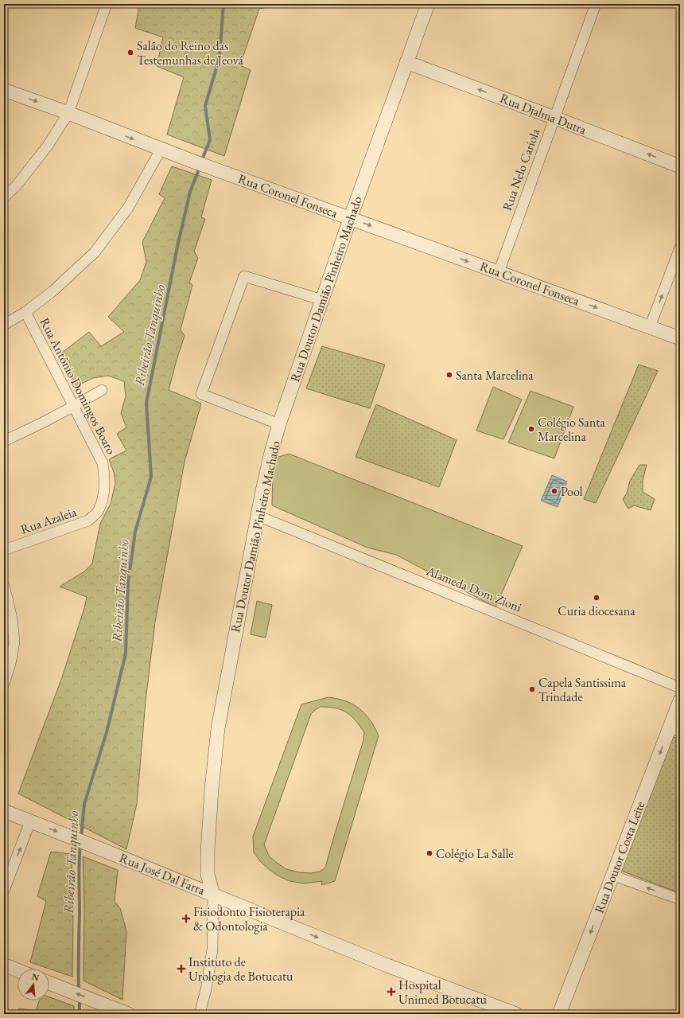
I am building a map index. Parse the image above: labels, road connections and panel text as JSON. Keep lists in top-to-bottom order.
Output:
{
  "streets": {
    "street": [
      "Rua Djalma Dutra",
      "Rua Nelo Cariola",
      "Rua Coronel Fonseca",
      "Rua Doutor Damião Pinheiro Machado",
      "Rua Antônio Domingos Boaro",
      "Rua Azaleia",
      "Alameda Dom Zioni",
      "Rua Doutor Costa Leite",
      "Rua José Dal Farra"
    ]
  },
  "crossings": [
    ["Rua Djalma Dutra", "Rua Nelo Cariola"],
    ["Rua Djalma Dutra", "Rua Doutor Damião Pinheiro Machado"],
    ["Rua Nelo Cariola", "Rua Coronel Fonseca"],
    ["Rua Coronel Fonseca", "Rua Doutor Damião Pinheiro Machado"],
    ["Rua Doutor Damião Pinheiro Machado", "Alameda Dom Zioni"],
    ["Rua Doutor Damião Pinheiro Machado", "Rua José Dal Farra"],
    ["Rua Antônio Domingos Boaro", "Rua Azaleia"]
  ],
  "one_way": [
    "Rua Djalma Dutra",
    "Rua Coronel Fonseca",
    "Rua Doutor Costa Leite",
    "Rua José Dal Farra"
  ],
  "water": ["Ribeirão Tanquinho"],
  "places": {
    "other": [
      "Salão do Reino das Testemunhas de Jeová",
      "Santa Marcelina",
      "Colégio Santa Marcelina",
      "Pool",
      "Curia diocesana",
      "Capela Santissima Trindade",
      "Colégio La Salle"
    ],
    "health": ["Fisiodonto Fisioterapia & Odontologia", "Instituto de Urologia de Botucatu", "Hospital Unimed Botucatu"]
  },
  "north": "top"
}
